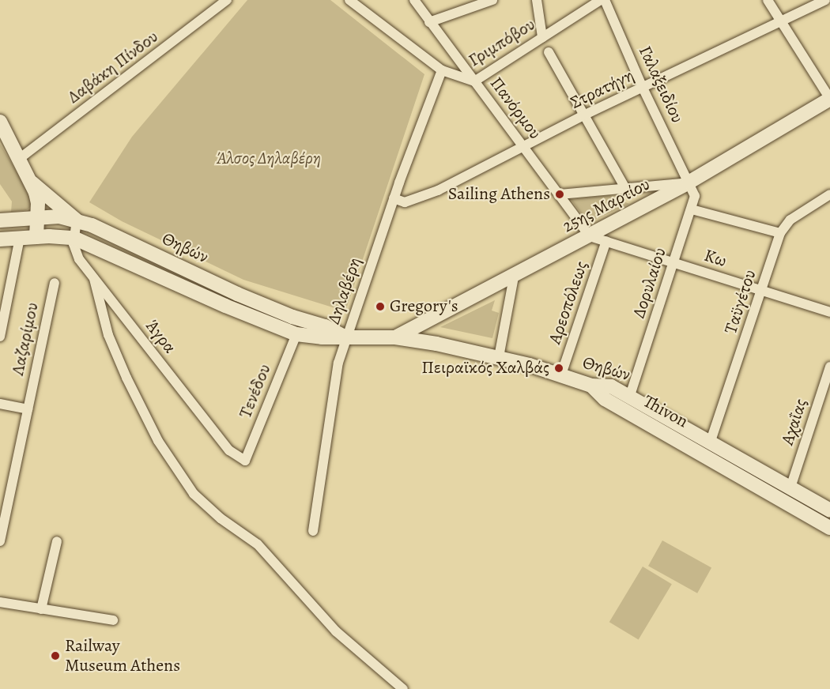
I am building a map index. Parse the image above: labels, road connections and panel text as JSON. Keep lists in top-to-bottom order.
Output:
{
  "streets": {
    "main road": ["25ης Μαρτίου", "Θηβών", "Thivon"],
    "street": [
      "Γριμπόβου",
      "Δαβάκη Πίνδου",
      "Γαλαξειδίου",
      "Στρατήγη",
      "Πανόρμου",
      "Κω",
      "Δορυλαίου",
      "Δηλαβέρη",
      "Ταϋγέτου",
      "Αρεοπόλεως",
      "Άγρα",
      "Λαζαρίμου",
      "Τενέδου",
      "Αχαΐας"
    ]
  },
  "crossings": [
    ["Γριμπόβου", "Πανόρμου"],
    ["Γριμπόβου", "Δηλαβέρη"],
    ["Γαλαξειδίου", "Στρατήγη"],
    ["Γαλαξειδίου", "25ης Μαρτίου"],
    ["Γαλαξειδίου", "Δορυλαίου"],
    ["Στρατήγη", "Πανόρμου"],
    ["Στρατήγη", "Δηλαβέρη"],
    ["Πανόρμου", "25ης Μαρτίου"],
    ["Πανόρμου", "Κω"],
    ["25ης Μαρτίου", "Θηβών"],
    ["25ης Μαρτίου", "Κω"],
    ["25ης Μαρτίου", "Δορυλαίου"],
    ["Θηβών", "Δορυλαίου"],
    ["Θηβών", "Δηλαβέρη"],
    ["Θηβών", "Ταϋγέτου"],
    ["Θηβών", "Αρεοπόλεως"],
    ["Θηβών", "Άγρα"],
    ["Θηβών", "Τενέδου"],
    ["Θηβών", "Thivon"],
    ["Θηβών", "Αχαΐας"],
    ["Κω", "Δορυλαίου"],
    ["Κω", "Ταϋγέτου"],
    ["Κω", "Αρεοπόλεως"],
    ["Άγρα", "Τενέδου"]
  ],
  "parks": ["Άλσος Δηλαβέρη"],
  "places": [
    "Sailing Athens",
    "Gregory's",
    "Πειραϊκός Χαλβάς",
    "Railway Museum Athens"
  ]
}
